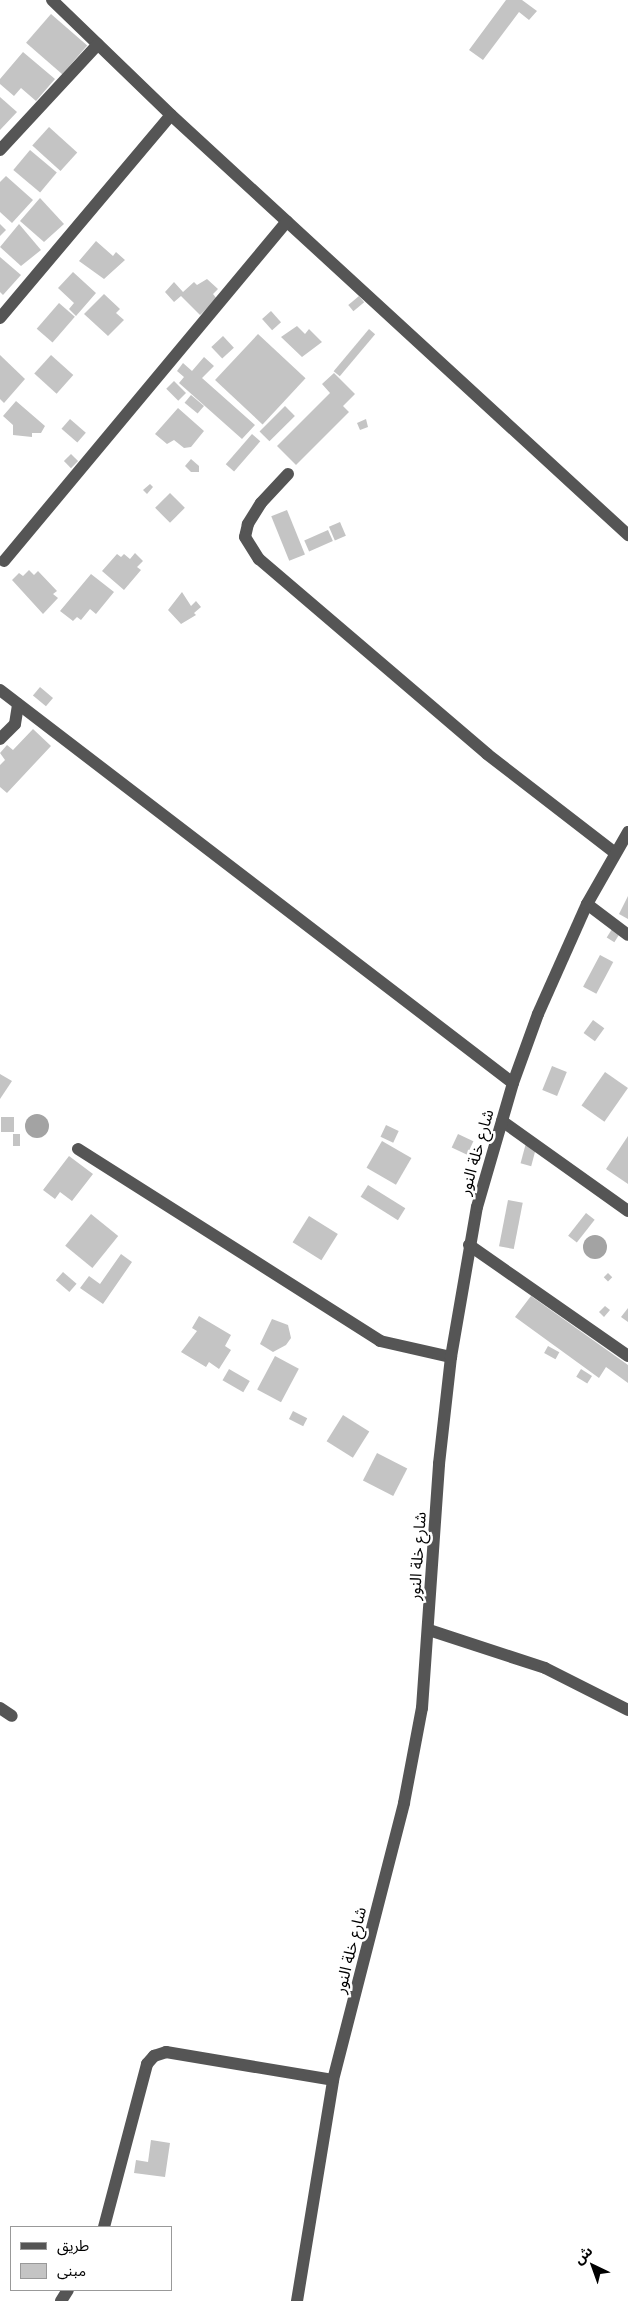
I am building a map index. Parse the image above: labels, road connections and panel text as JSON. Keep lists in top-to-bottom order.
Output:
{
  "streets": {
    "street": ["شارع خلة النور"]
  },
  "legend": ["طريق", "مبنى"],
  "north": "top left"
}
